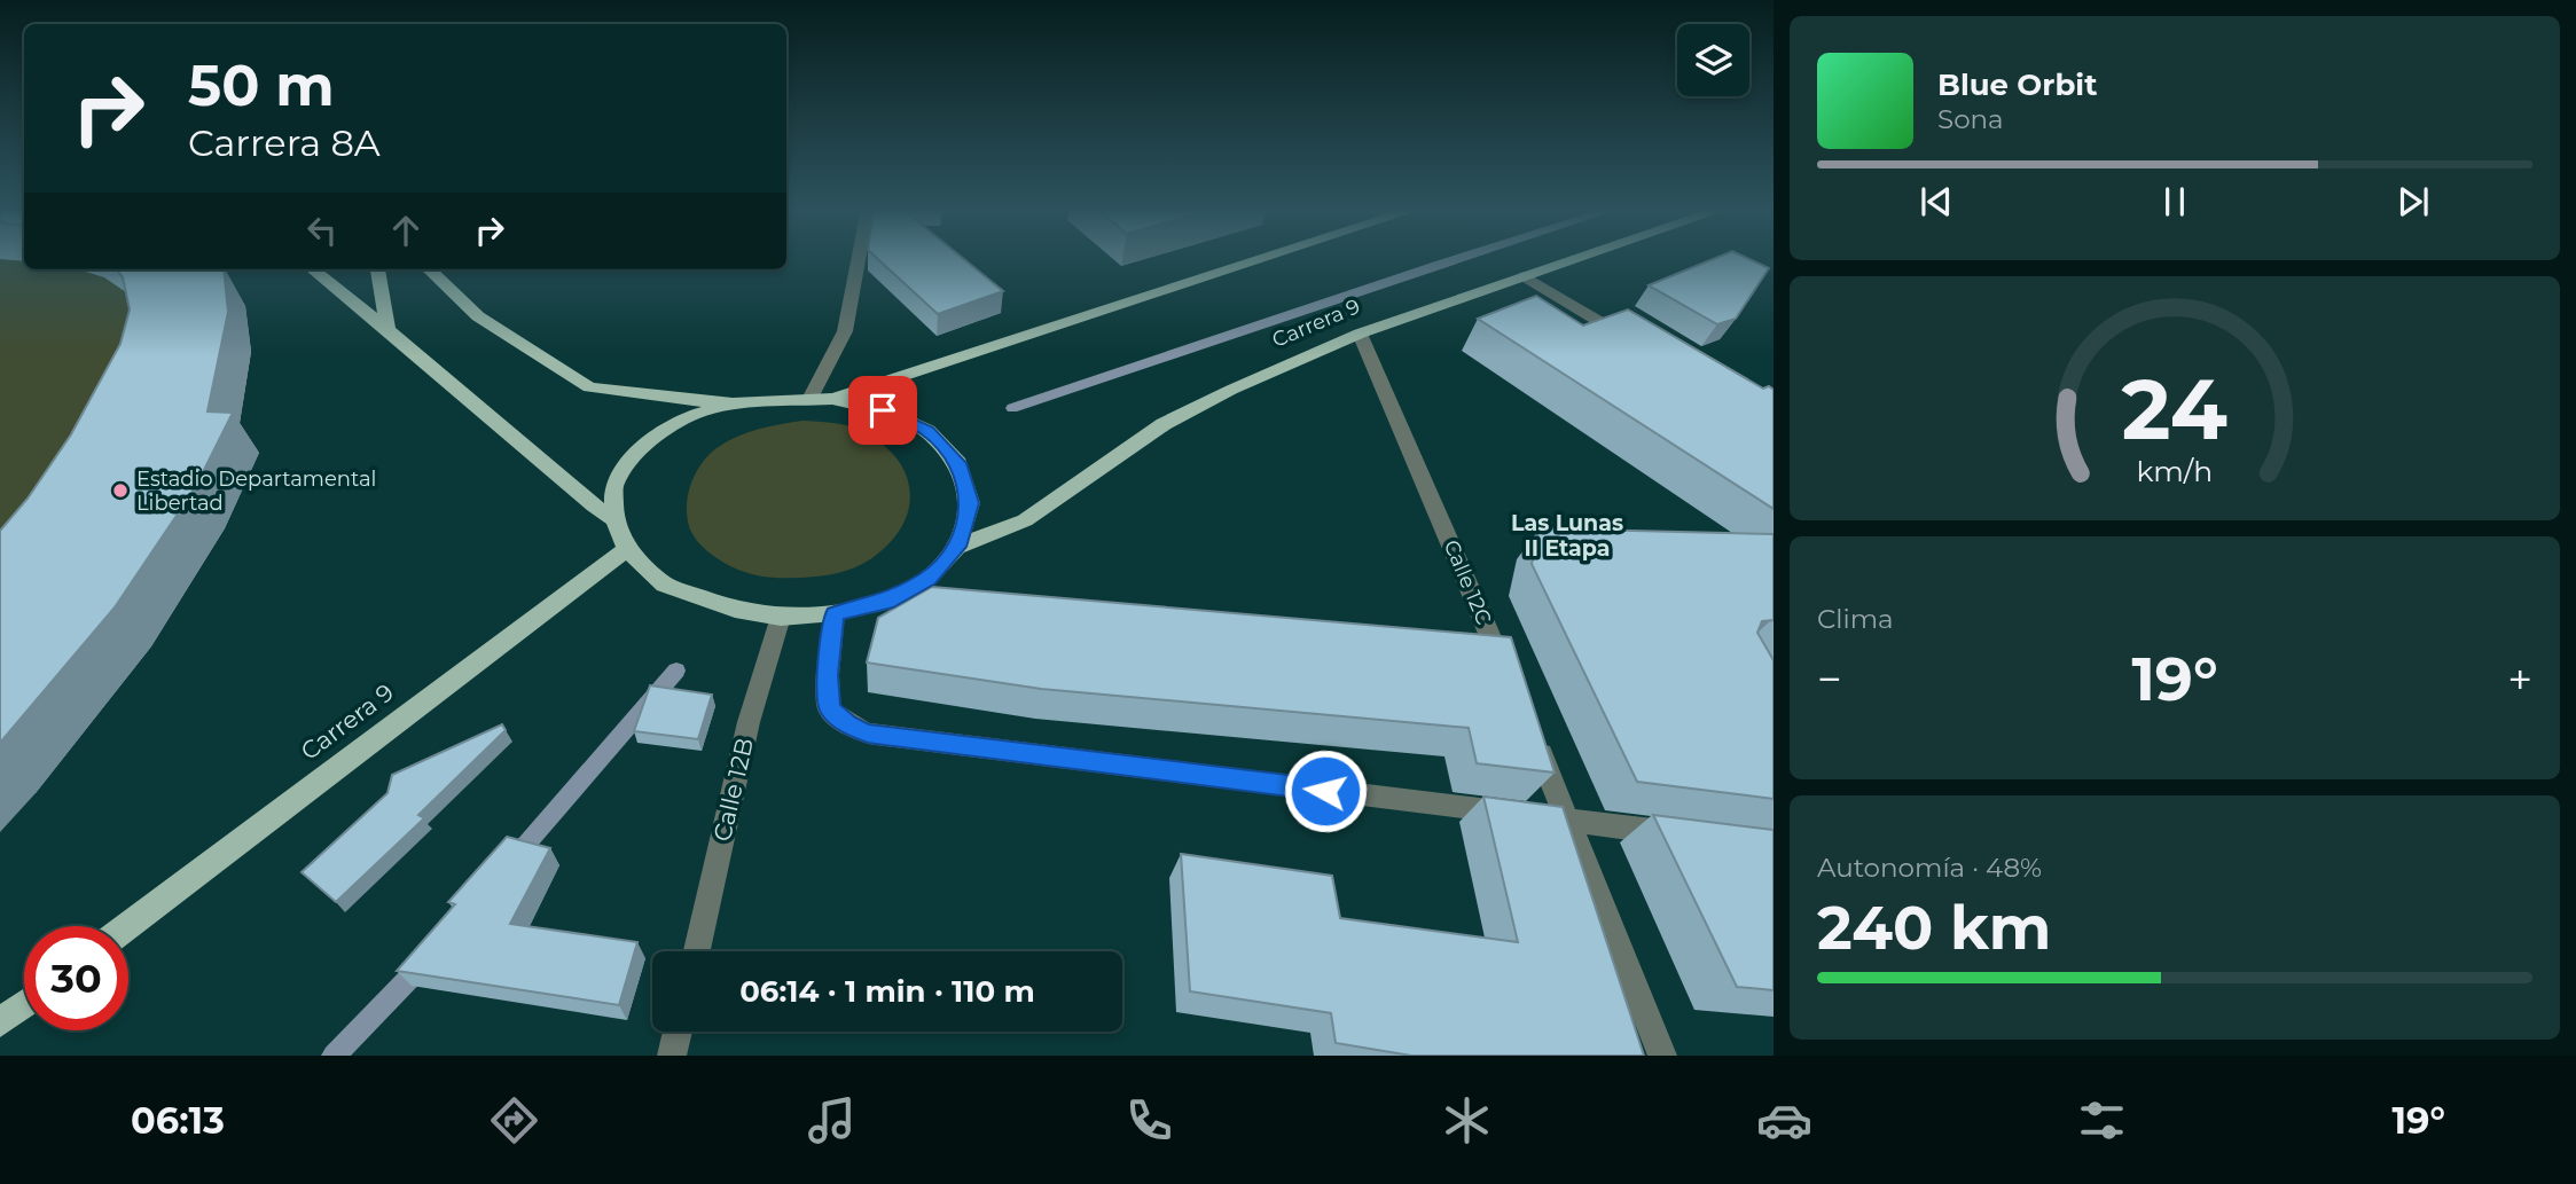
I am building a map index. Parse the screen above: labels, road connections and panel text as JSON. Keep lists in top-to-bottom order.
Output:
{
  "streets": {
    "main road": ["Carrera 9"],
    "street": ["Calle 12C", "Calle 12B"]
  },
  "crossings": [
    ["Carrera 9", "Calle 12C"]
  ],
  "districts": ["Las Lunas II Etapa"],
  "places": ["Estadio Departamental Libertad"],
  "page": {
    "turn": ["50 m", "Carrera 8A"],
    "song": ["Blue Orbit", "Sona"],
    "tile": [
      "Clima",
      ["Autonomía · 48%", "240 km"]
    ],
    "heat": ["−", "19°", "+"],
    "limit": "30",
    "trip": "06:14 · 1 min · 110 m",
    "tabs": ["06:13", "19°"],
    "gauge": ["24", "km/h"]
  }
}
